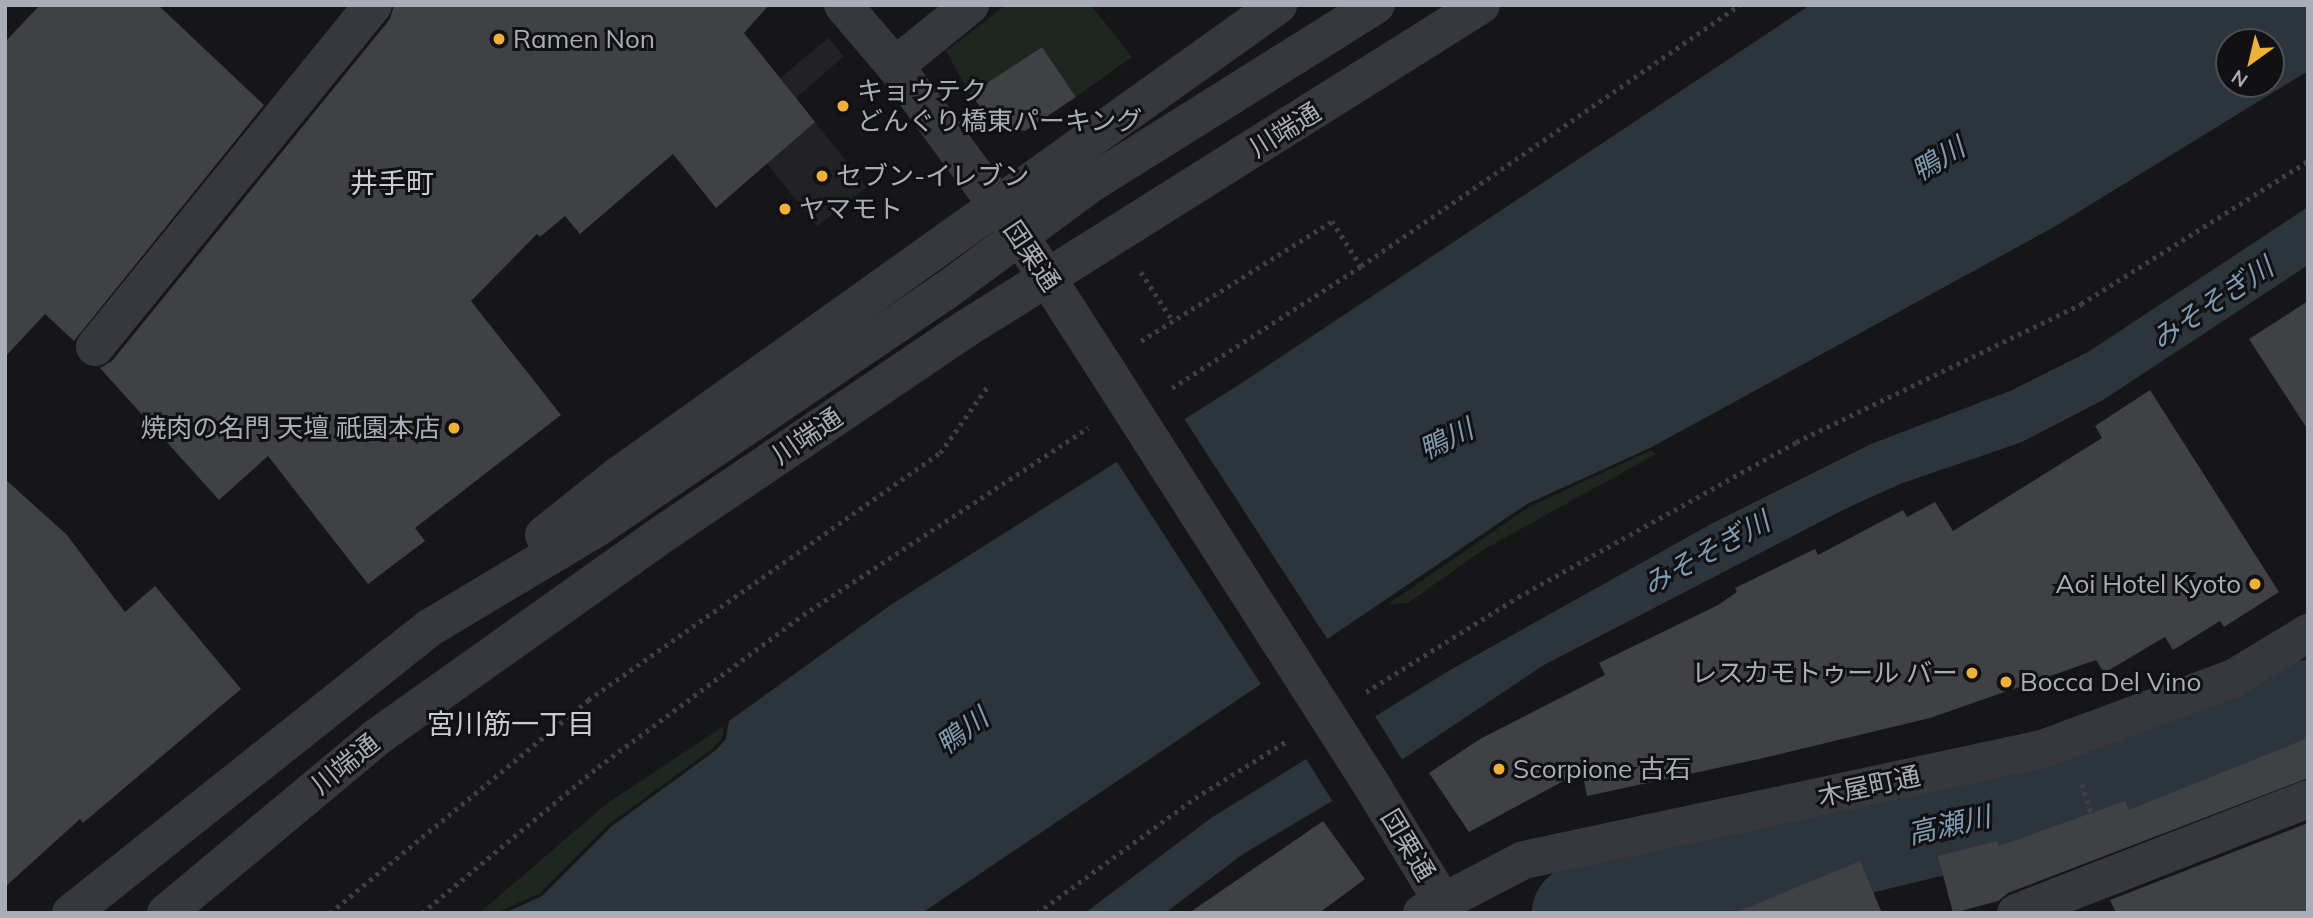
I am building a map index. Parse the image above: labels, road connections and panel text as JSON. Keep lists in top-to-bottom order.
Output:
{
  "streets": {
    "street": ["川端通", "団栗通", "木屋町通"]
  },
  "crossings": [
    ["川端通", "団栗通"],
    ["団栗通", "木屋町通"]
  ],
  "districts": ["井手町", "宮川筋一丁目"],
  "water": ["鴨川", "みそそぎ川", "高瀬川"],
  "places": [
    "Ramen Non",
    "キョウテク どんぐり橋東パーキング",
    "セブン-イレブン",
    "ヤマモト",
    "焼肉の名門 天壇 祇園本店",
    "Aoi Hotel Kyoto",
    "レスカモトゥール バー",
    "Bocca Del Vino",
    "Scorpione 古石"
  ],
  "north": "bottom left"
}
